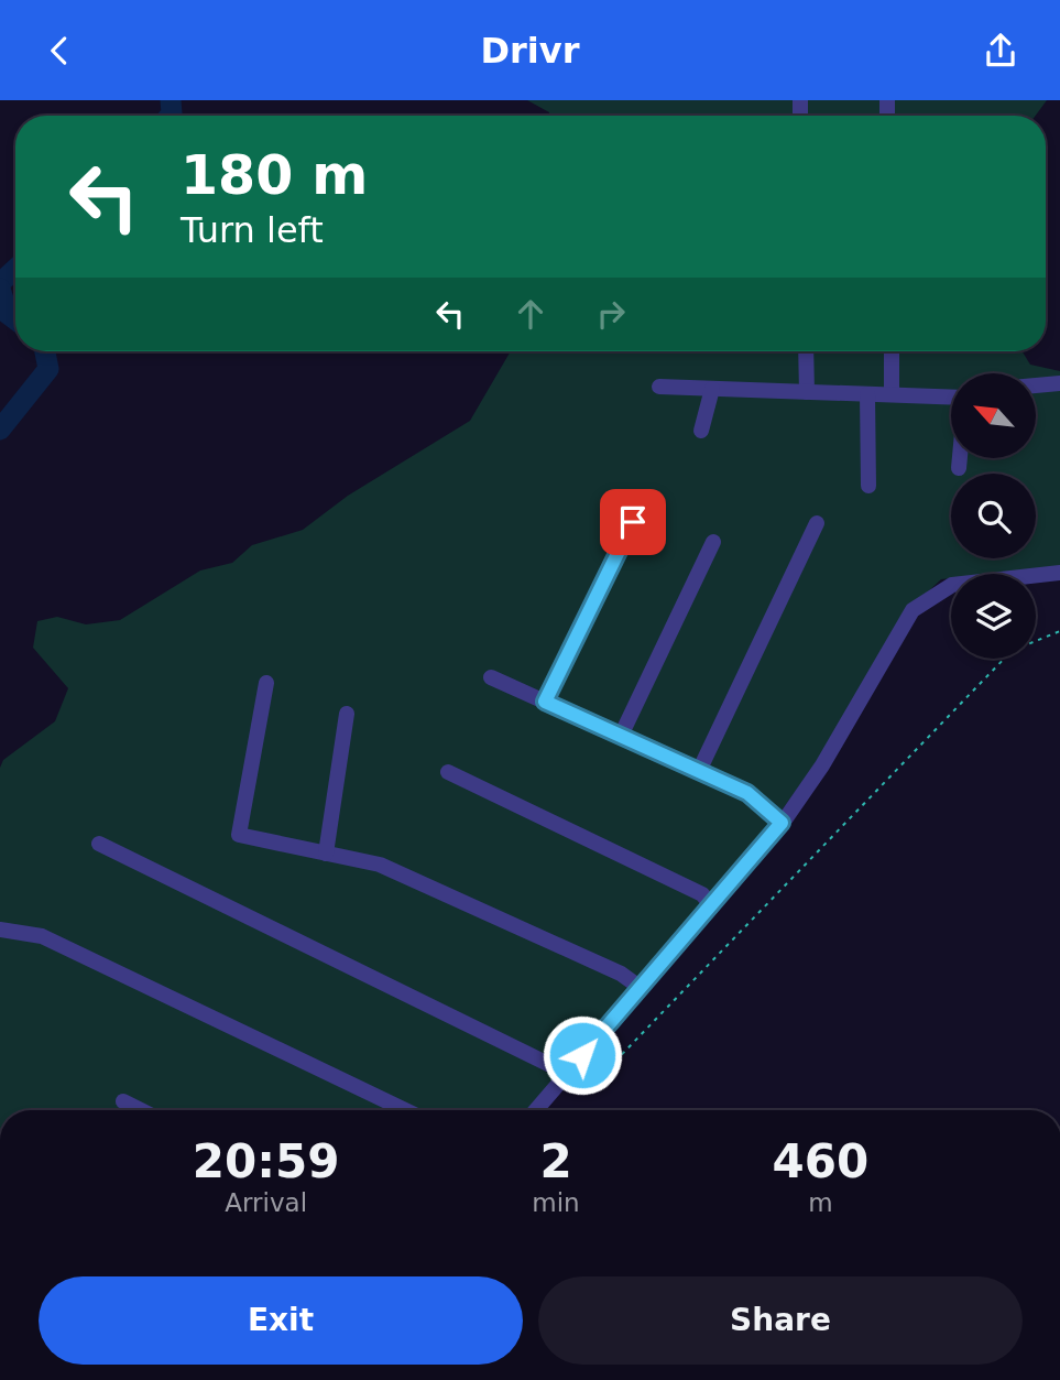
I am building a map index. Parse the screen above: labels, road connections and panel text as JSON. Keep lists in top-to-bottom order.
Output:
{
  "north": "top left",
  "page": {
    "header": "Drivr",
    "turn": ["180 m", "Turn left"],
    "eta": [
      "20:59",
      "Arrival",
      "2",
      "min",
      "460",
      "m"
    ],
    "buttons": ["Exit", "Share"]
  }
}
